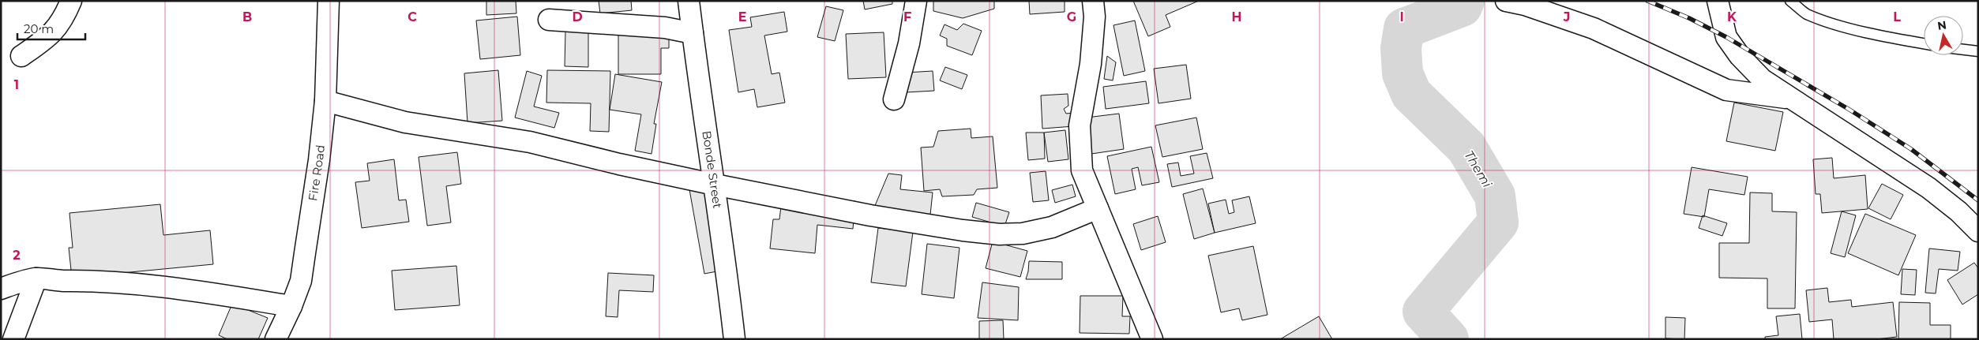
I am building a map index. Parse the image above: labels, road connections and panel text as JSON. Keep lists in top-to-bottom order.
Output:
{
  "streets": {
    "street": ["Bonde Street", "Fire Road"]
  },
  "water": ["Themi"],
  "scale_bar": "20 m",
  "north": "top",
  "grid": {
    "columns": [
      "B",
      "C",
      "D",
      "E",
      "F",
      "G",
      "H",
      "I",
      "J",
      "K",
      "L"
    ],
    "rows": ["1", "2"]
  }
}
